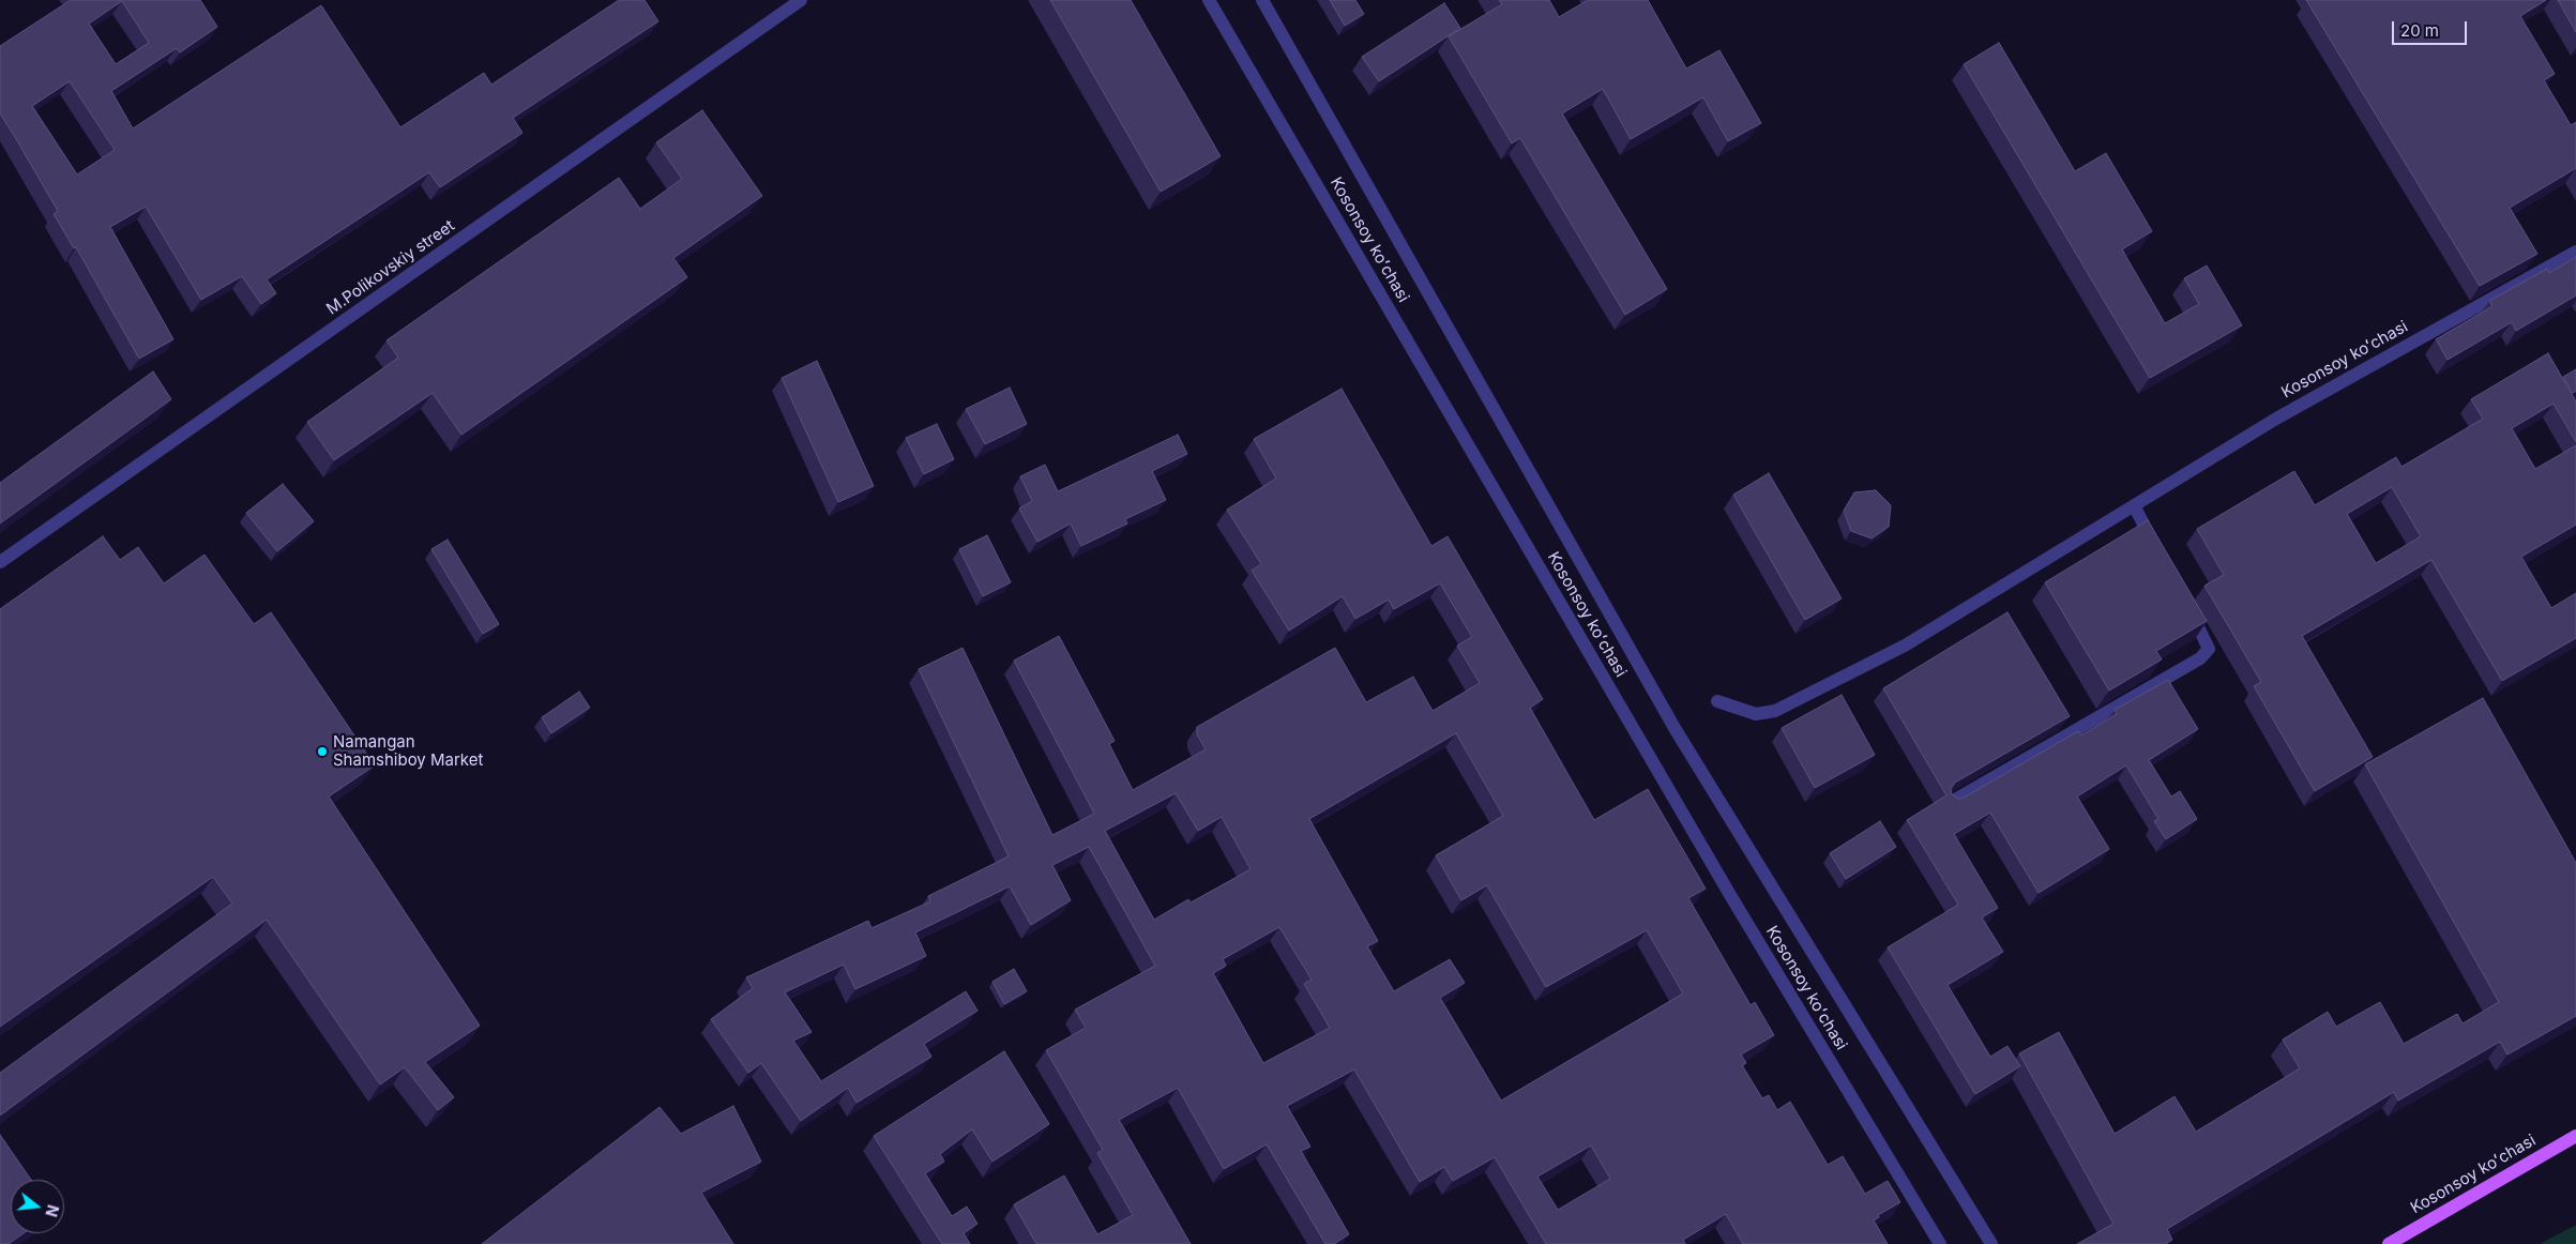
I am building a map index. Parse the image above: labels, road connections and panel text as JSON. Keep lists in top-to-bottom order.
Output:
{
  "streets": {
    "main road": ["Kosonsoy koʻchasi"],
    "street": ["M.Polikovskiy street"]
  },
  "places": ["Namangan Shamshiboy Market"],
  "scale_bar": "20 m",
  "north": "right"
}
